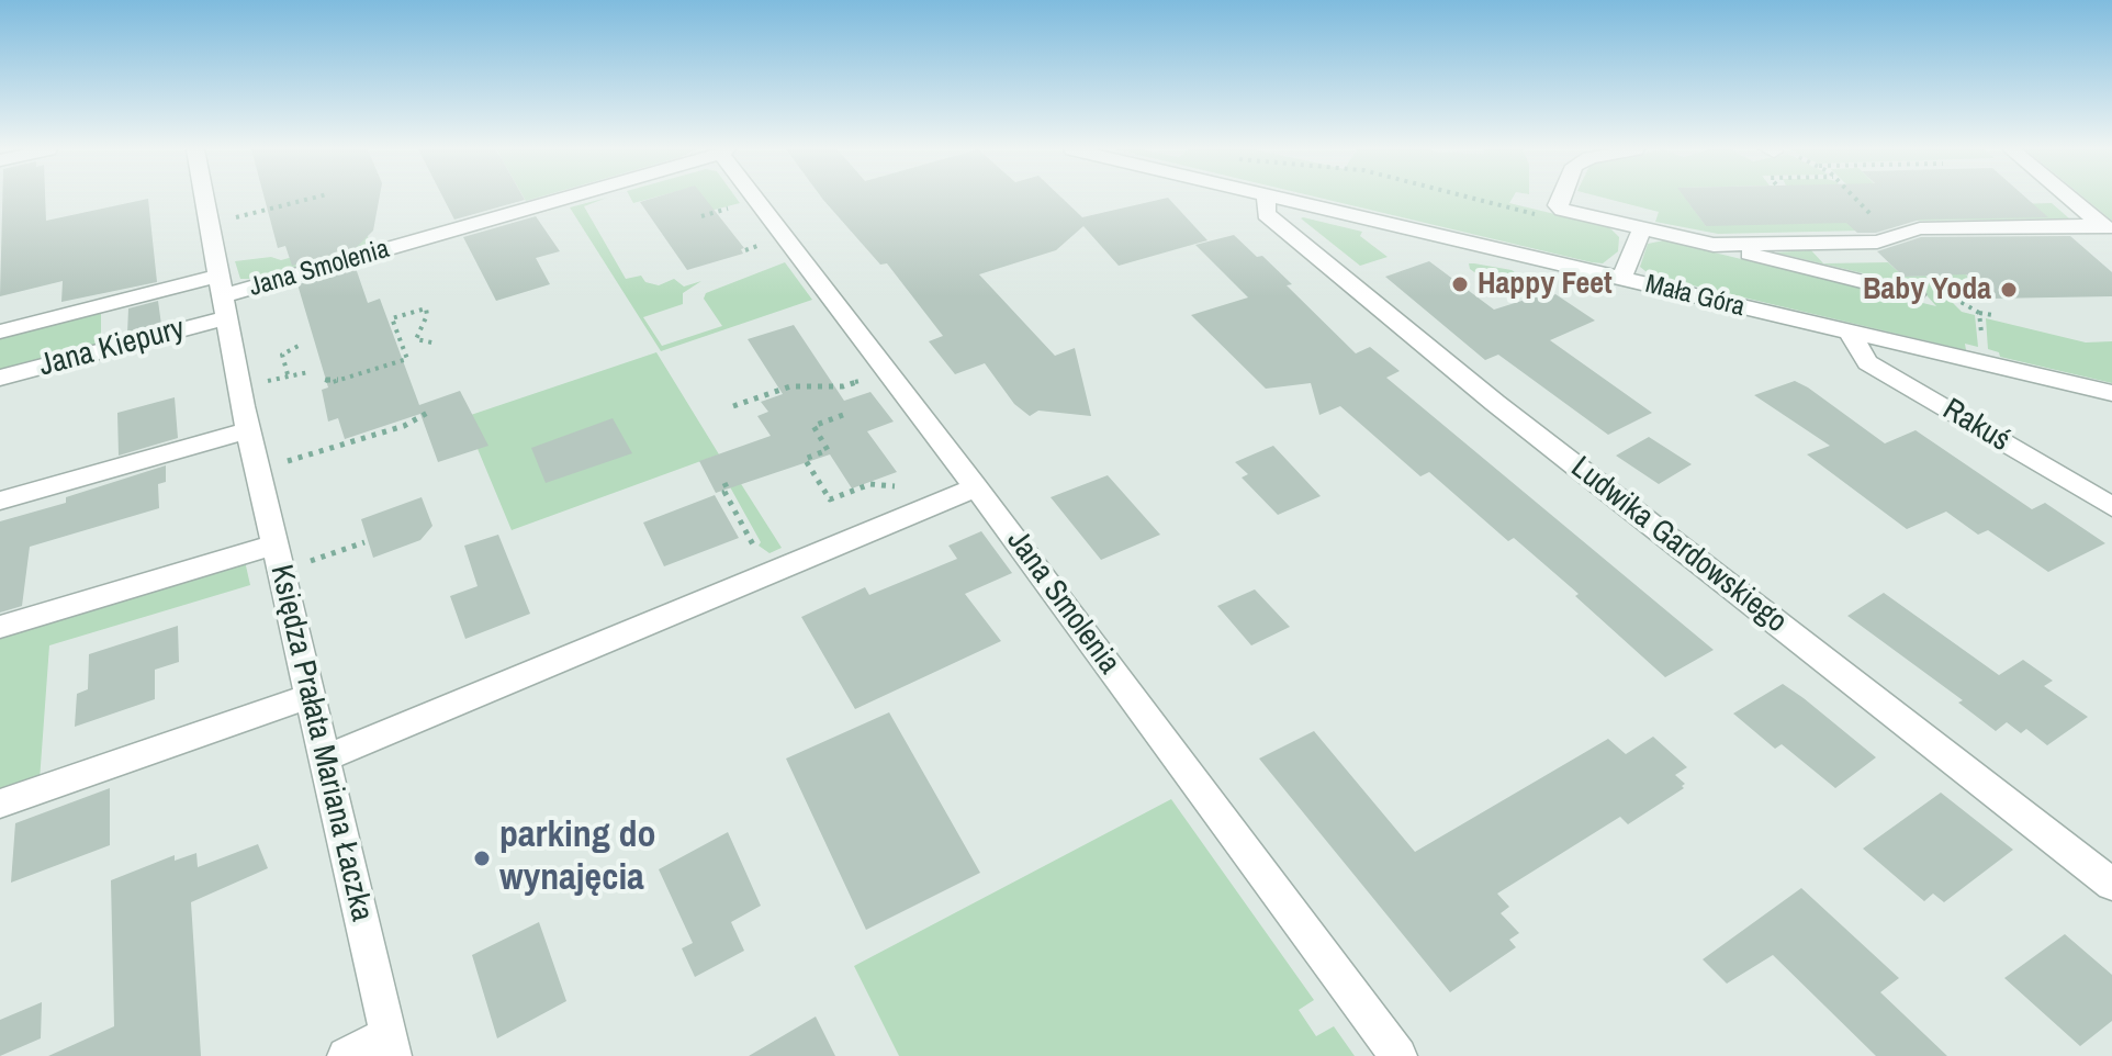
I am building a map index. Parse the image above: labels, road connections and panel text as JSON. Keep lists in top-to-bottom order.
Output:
{
  "streets": {
    "street": [
      "Jana Smolenia",
      "Mała Góra",
      "Jana Kiepury",
      "Rakuś",
      "Ludwika Gardowskiego",
      "Księdza Prałata Mariana Łaczka"
    ]
  },
  "crossings": [
    ["Jana Smolenia", "Jana Kiepury"],
    ["Jana Smolenia", "Księdza Prałata Mariana Łaczka"],
    ["Mała Góra", "Rakuś"],
    ["Jana Kiepury", "Księdza Prałata Mariana Łaczka"]
  ],
  "places": ["Happy Feet", "Baby Yoda", "parking do wynajęcia"]
}
